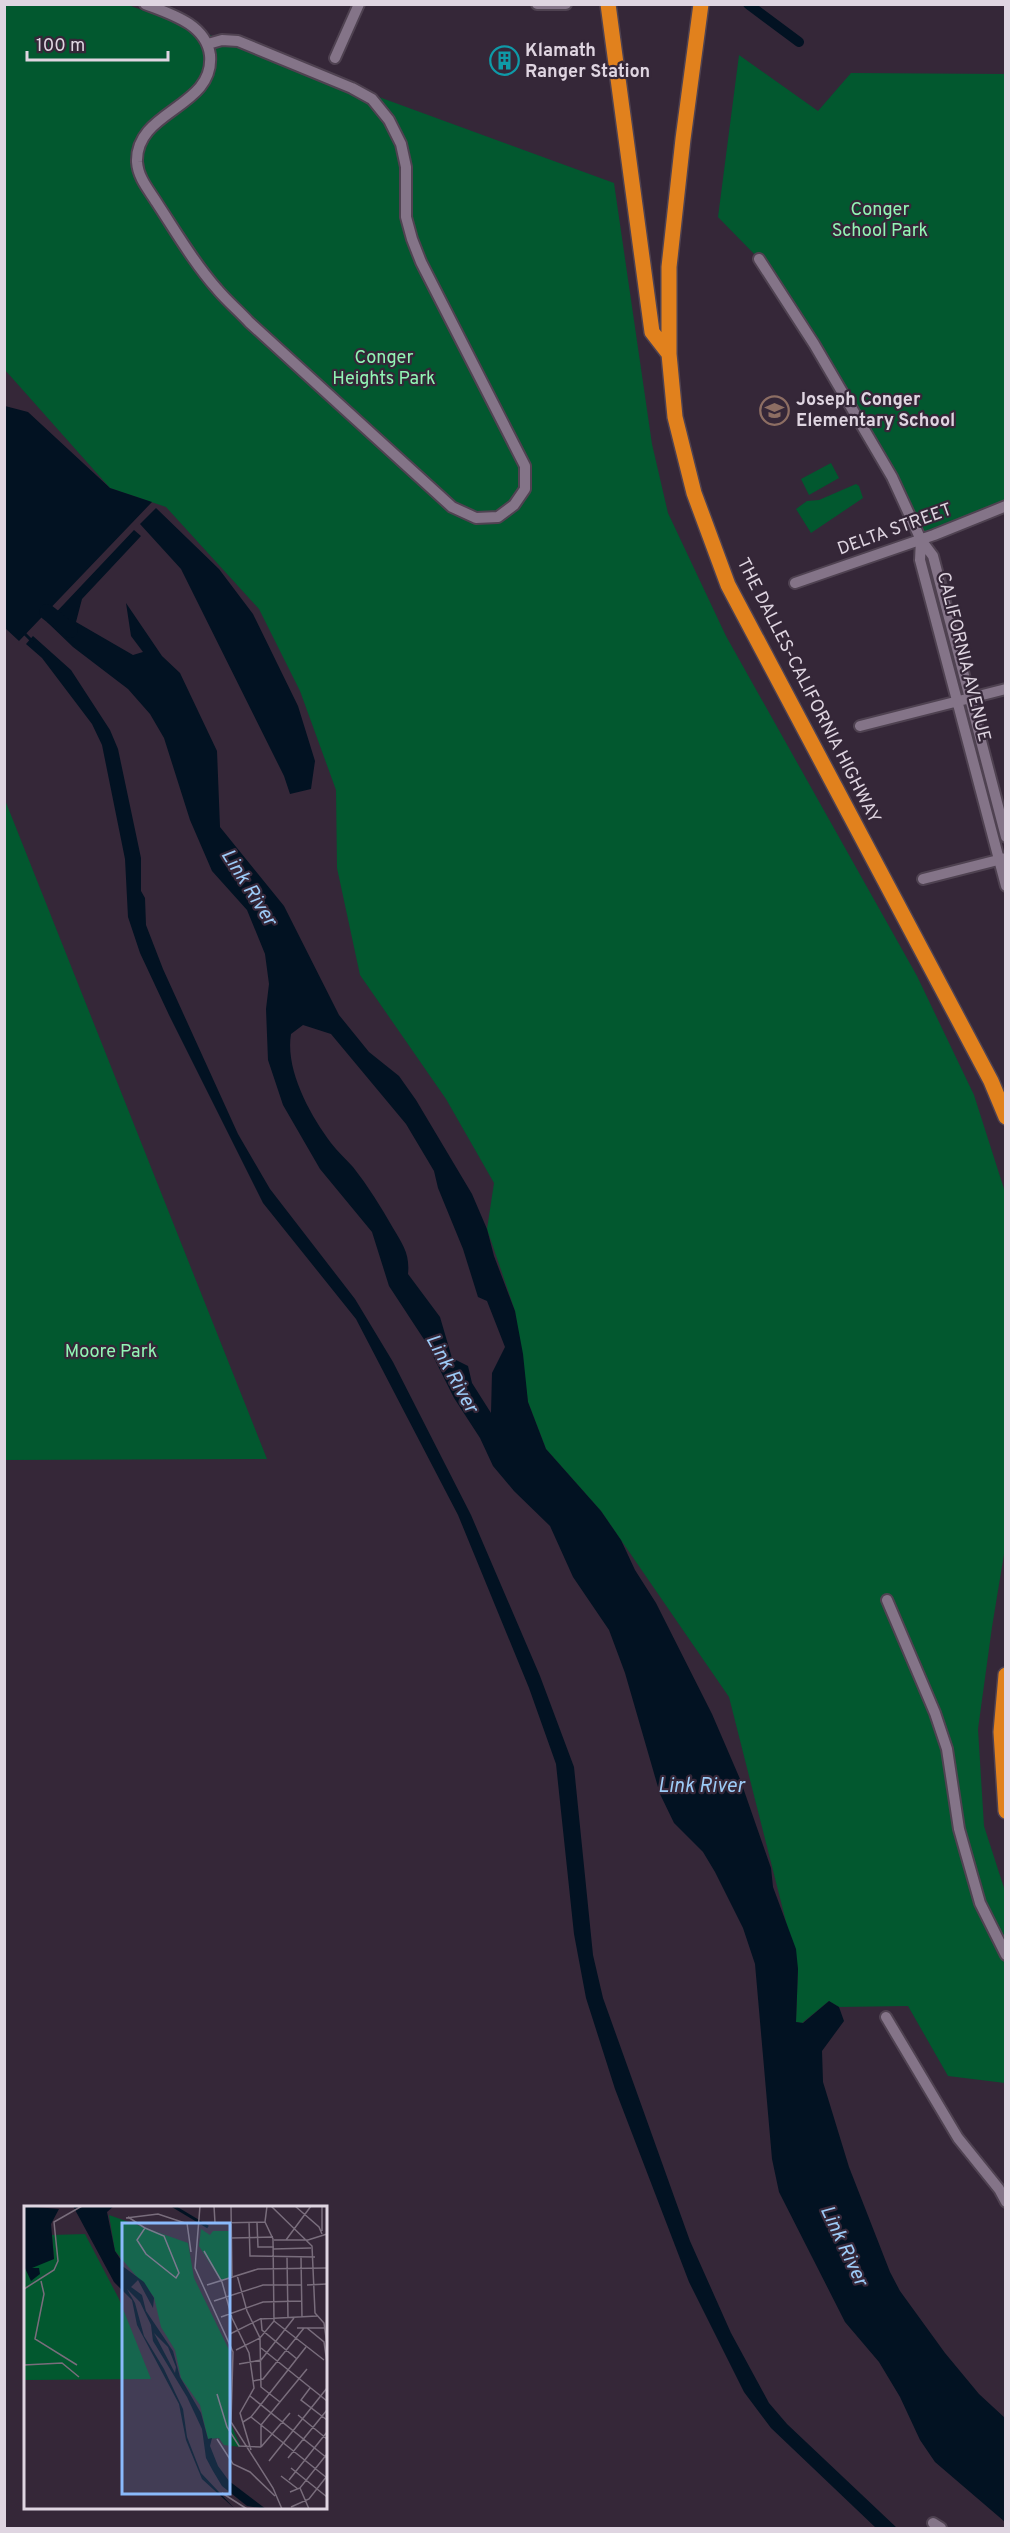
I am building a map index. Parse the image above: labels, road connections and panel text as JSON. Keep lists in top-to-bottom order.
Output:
{
  "streets": {
    "highway": ["THE DALLES-CALIFORNIA HIGHWAY"],
    "street": ["DELTA STREET", "CALIFORNIA AVENUE"]
  },
  "crossings": [
    ["DELTA STREET", "CALIFORNIA AVENUE"]
  ],
  "water": ["Link River"],
  "parks": ["Conger School Park", "Conger Heights Park", "Moore Park"],
  "places": {
    "building": ["Klamath Ranger Station"],
    "school or university": ["Joseph Conger Elementary School"]
  },
  "scale_bar": "100 m"
}
